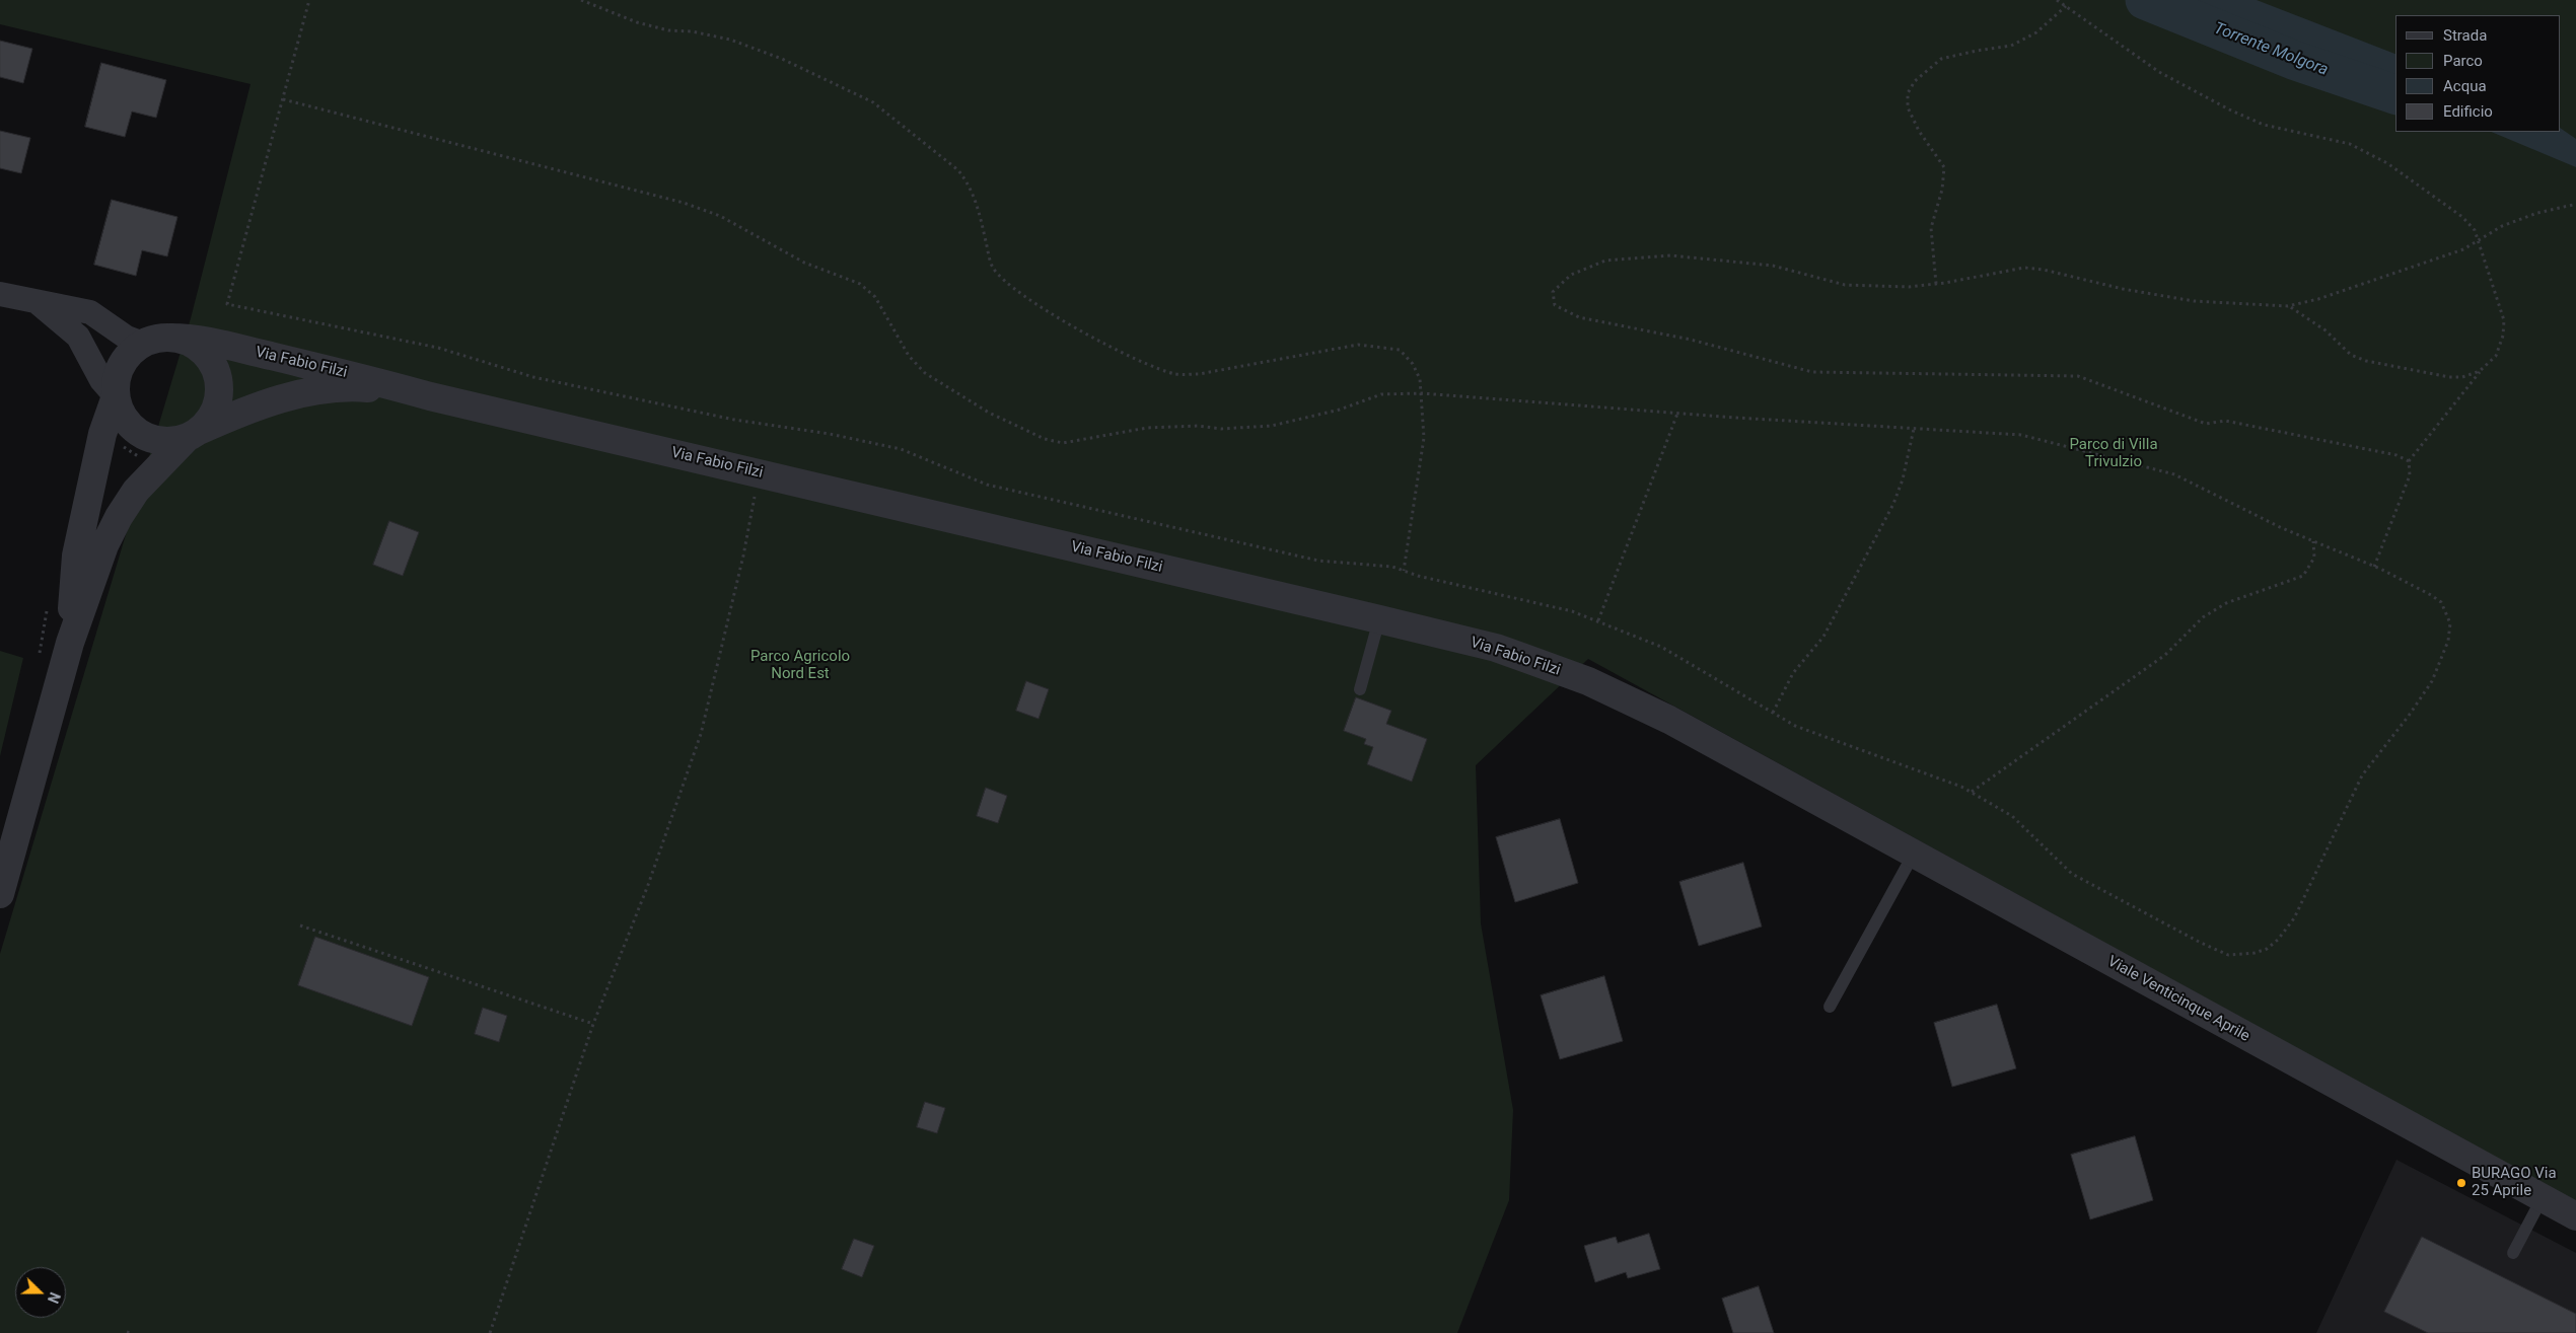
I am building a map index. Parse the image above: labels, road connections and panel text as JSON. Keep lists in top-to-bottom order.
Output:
{
  "streets": {
    "street": ["Via Fabio Filzi", "Viale Venticinque Aprile"]
  },
  "crossings": [
    ["Via Fabio Filzi", "Viale Venticinque Aprile"]
  ],
  "water": ["Torrente Molgora"],
  "parks": ["Parco di Villa Trivulzio", "Parco Agricolo Nord Est"],
  "places": ["BURAGO Via 25 Aprile"],
  "legend": [
    "Strada",
    "Parco",
    "Acqua",
    "Edificio"
  ],
  "north": "right"
}
